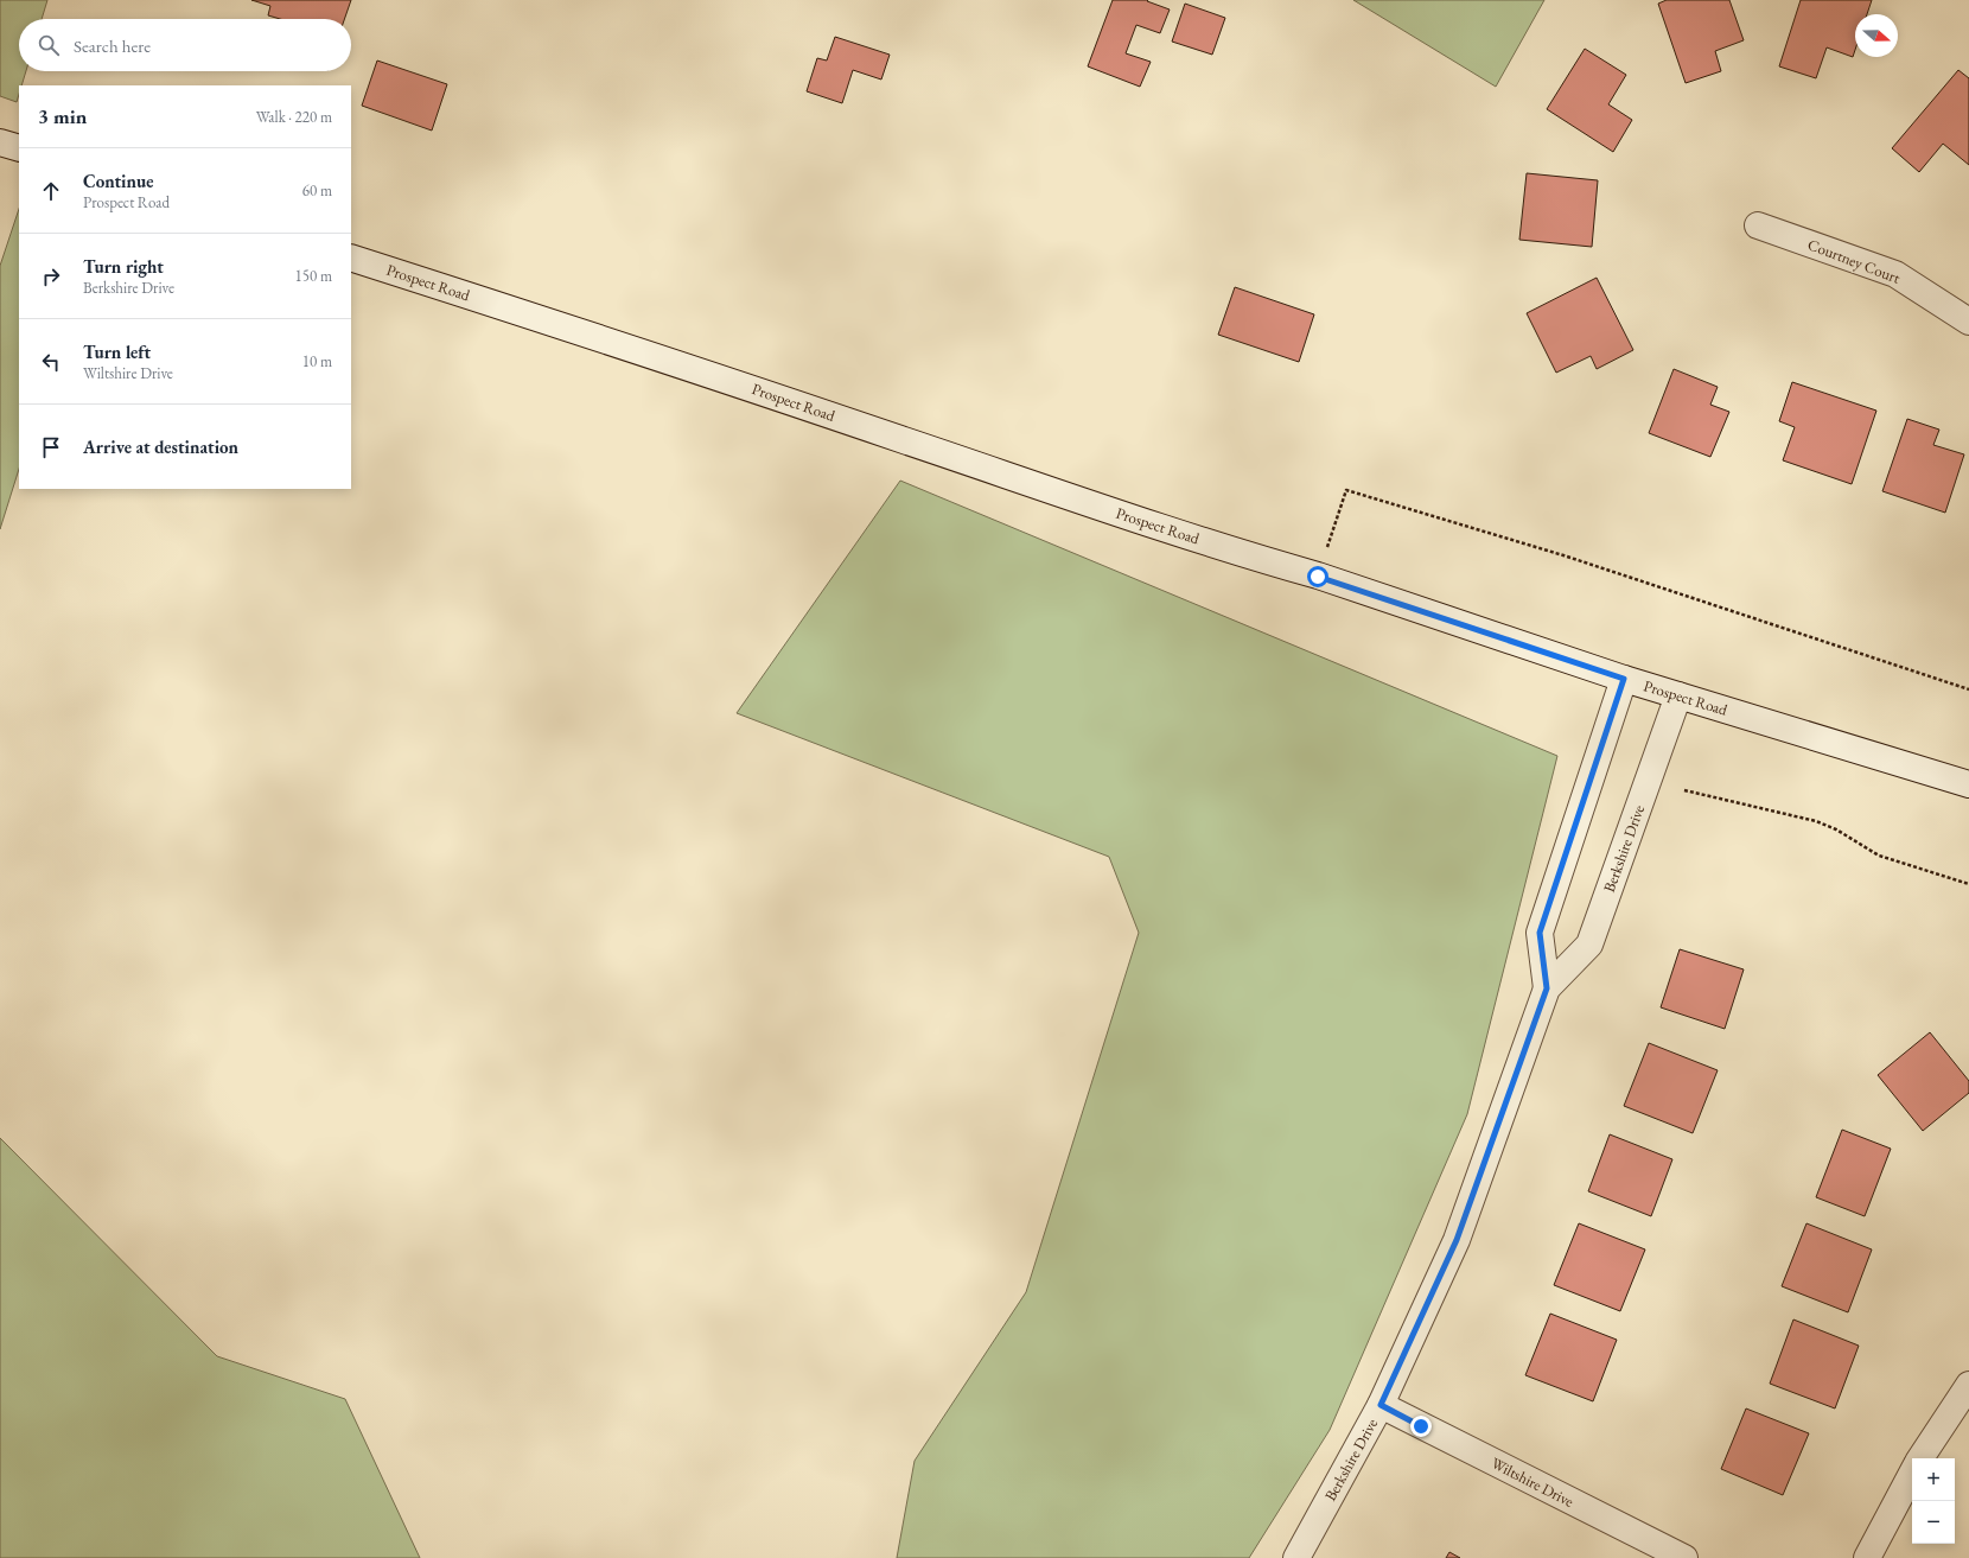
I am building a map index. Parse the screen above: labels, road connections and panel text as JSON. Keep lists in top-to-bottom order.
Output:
{
  "streets": {
    "street": [
      "Courtney Court",
      "Prospect Road",
      "Berkshire Drive",
      "Wiltshire Drive"
    ]
  },
  "crossings": [
    ["Prospect Road", "Berkshire Drive"],
    ["Berkshire Drive", "Wiltshire Drive"]
  ],
  "north": "right",
  "page": {
    "search": "Search here",
    "heading": ["3 min", "Walk · 220 m"],
    "list": [
      ["Continue", "Prospect Road", "60 m"],
      ["Turn right", "Berkshire Drive", "150 m"],
      ["Turn left", "Wiltshire Drive", "10 m"],
      "Arrive at destination"
    ],
    "map_buttons": ["+", "−"]
  }
}
